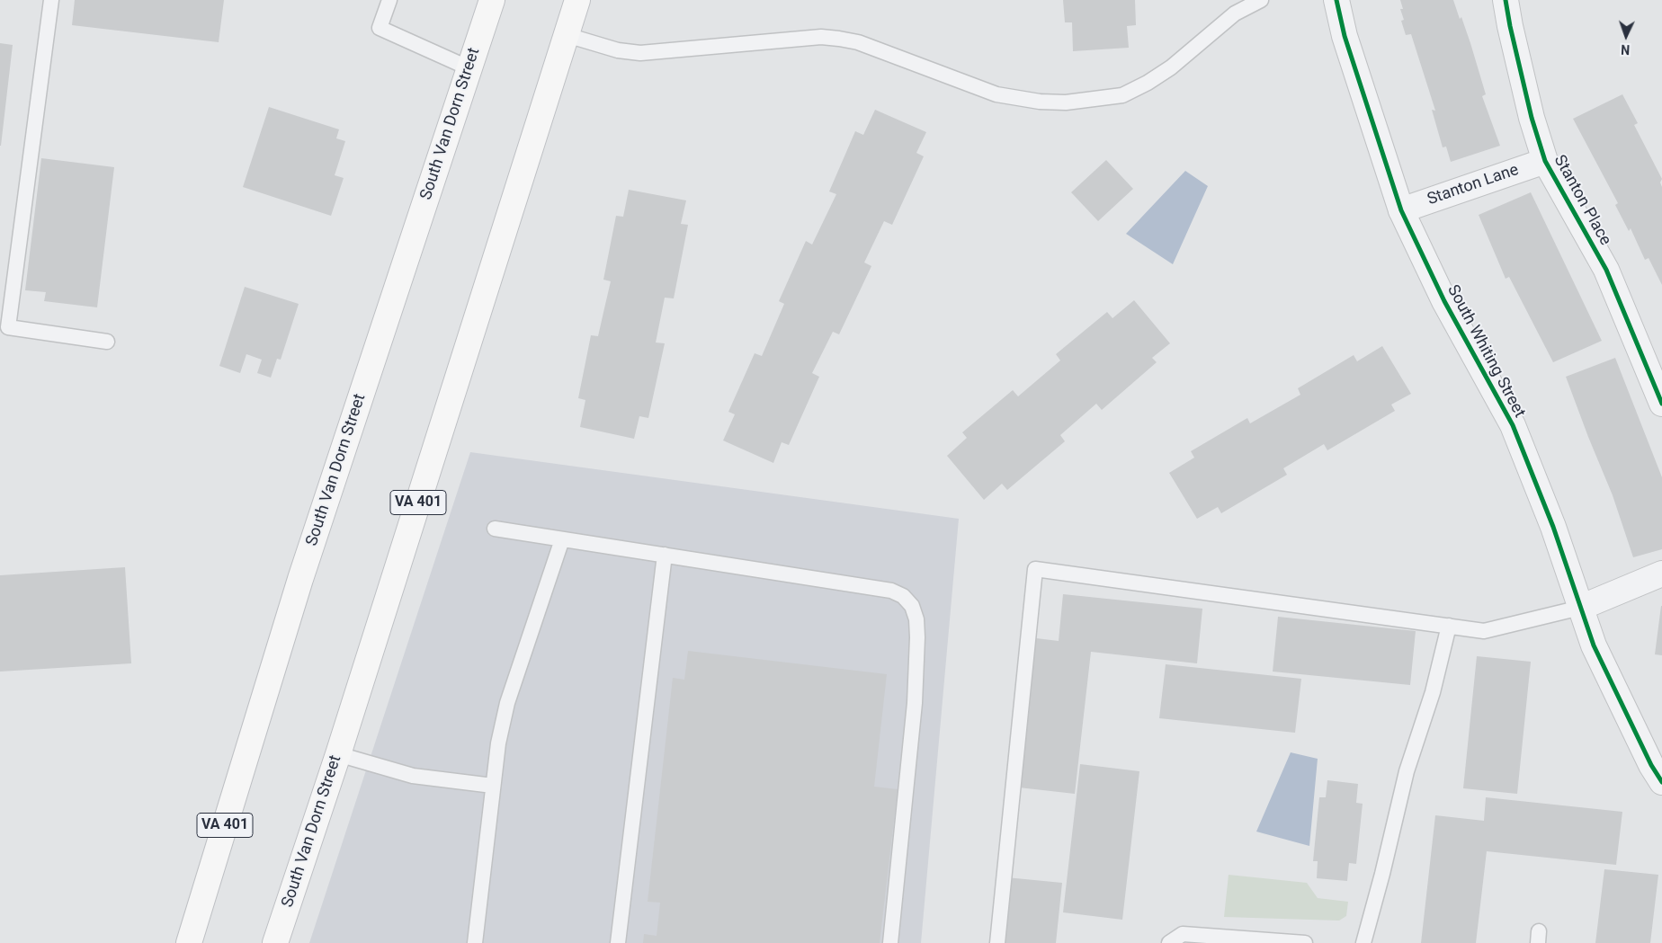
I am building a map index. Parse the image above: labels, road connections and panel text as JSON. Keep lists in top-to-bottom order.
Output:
{
  "streets": {
    "main road": ["South Van Dorn Street", "VA 401"],
    "street": ["Stanton Lane", "Stanton Place", "South Whiting Street"]
  },
  "crossings": [
    ["Stanton Lane", "Stanton Place"],
    ["Stanton Lane", "South Whiting Street"]
  ],
  "north": "bottom"
}
